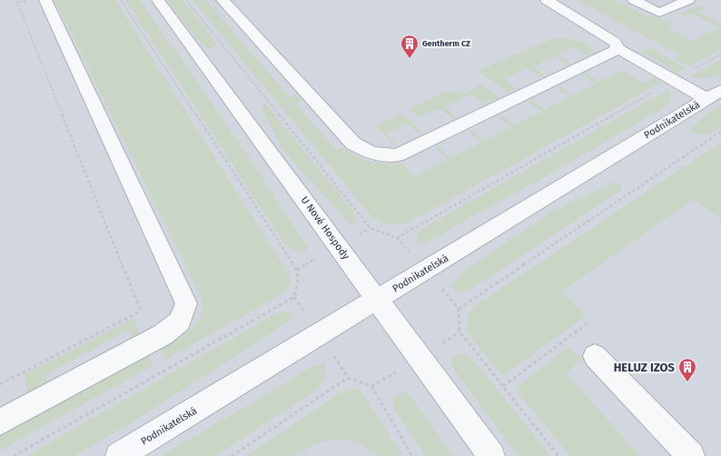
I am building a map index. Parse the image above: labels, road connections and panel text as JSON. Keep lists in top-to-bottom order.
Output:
{
  "streets": {
    "street": ["Podnikatelská", "U Nové Hospody"]
  },
  "crossings": [
    ["Podnikatelská", "U Nové Hospody"]
  ],
  "places": {
    "building": ["Gentherm CZ", "HELUZ IZOS"]
  }
}
